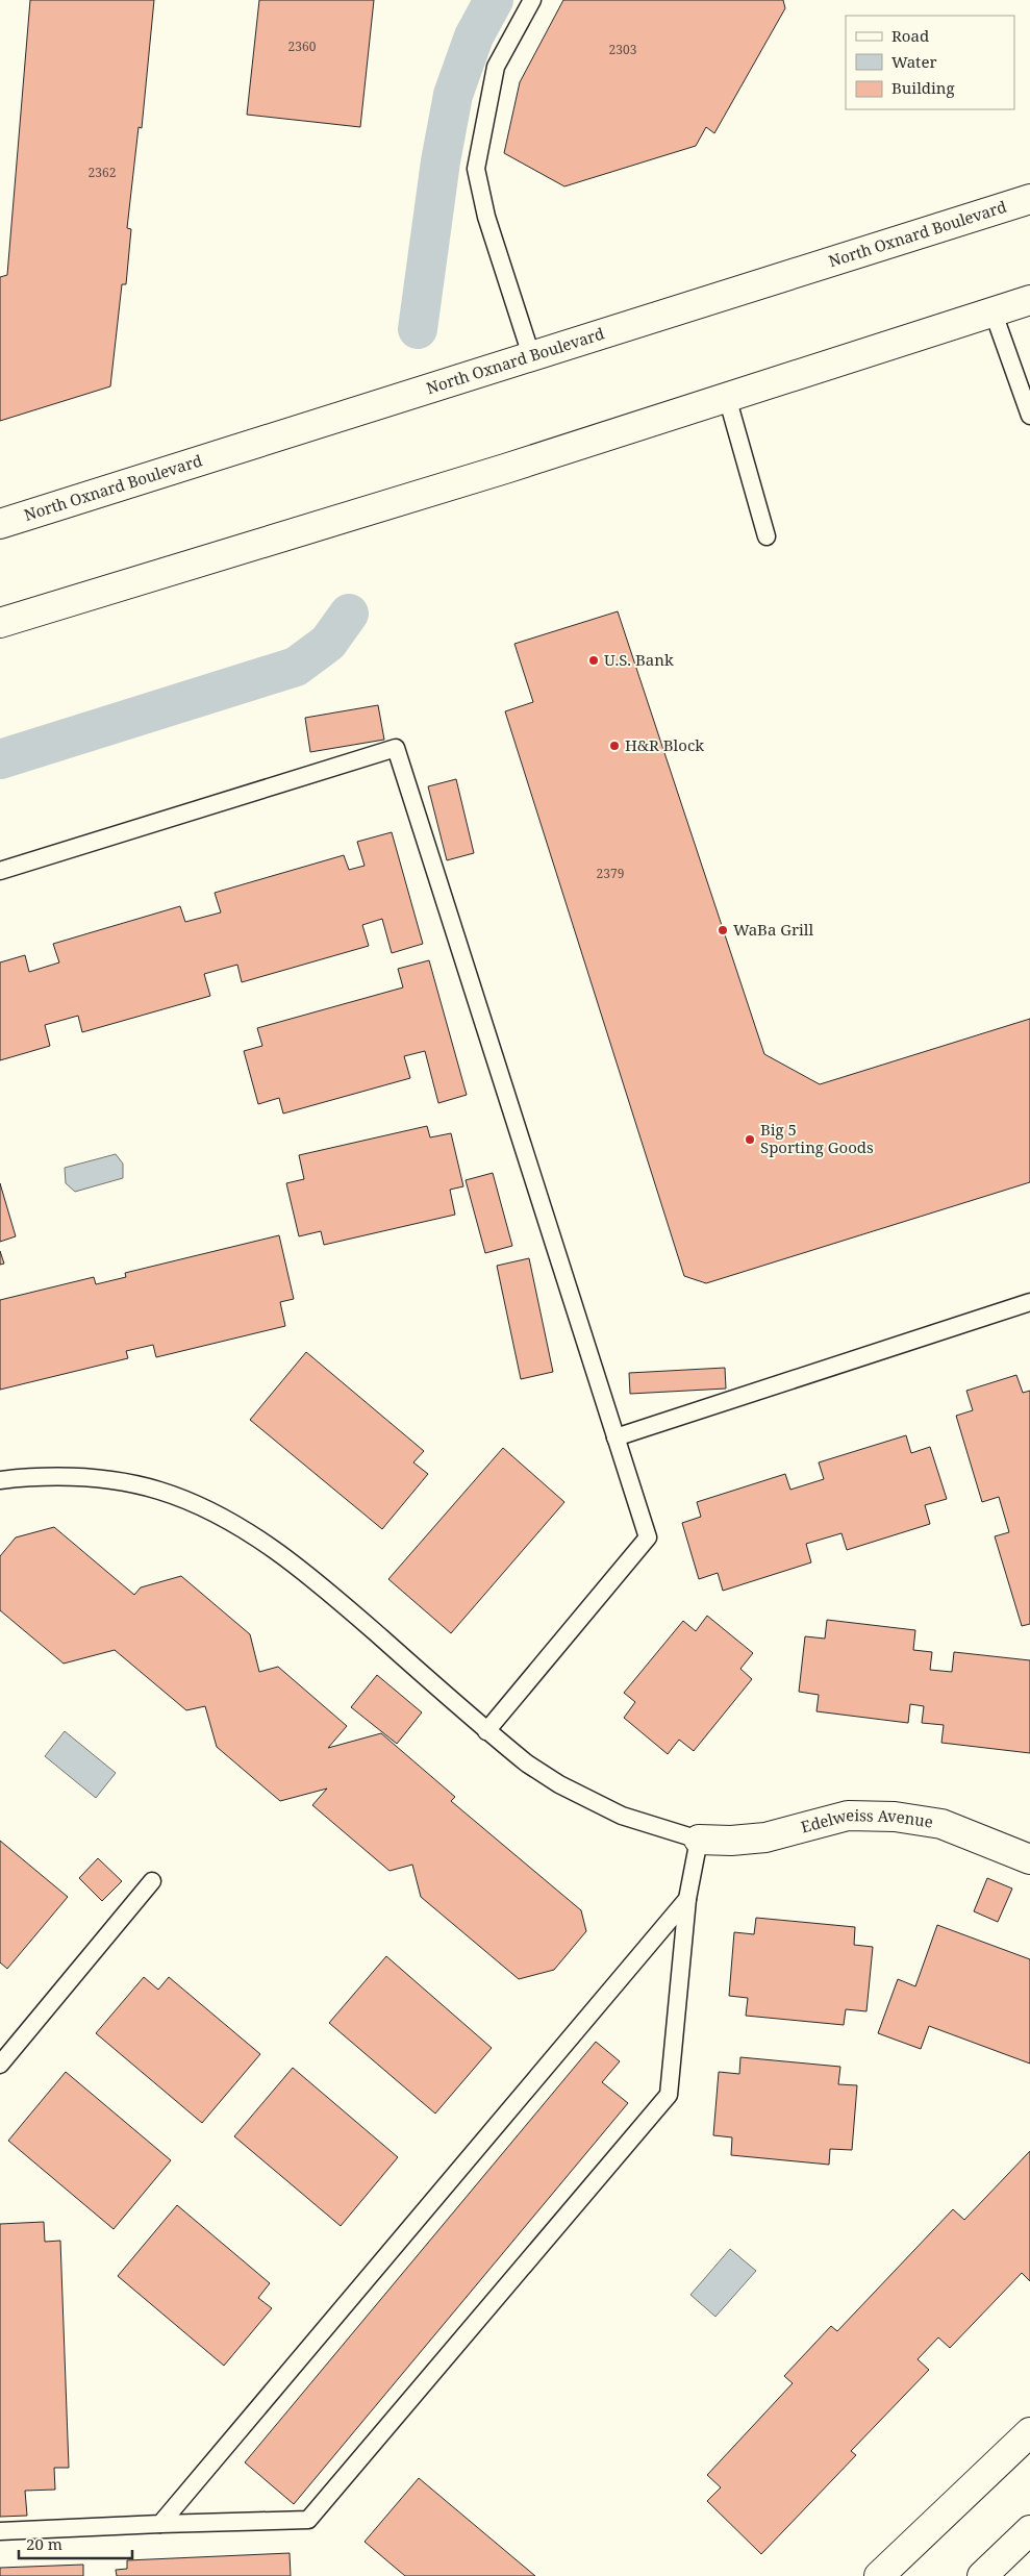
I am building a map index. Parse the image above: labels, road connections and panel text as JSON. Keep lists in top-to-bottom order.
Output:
{
  "streets": {
    "main road": ["North Oxnard Boulevard", "Edelweiss Avenue"]
  },
  "places": [
    "U.S. Bank",
    "H&R Block",
    "WaBa Grill",
    "Big 5 Sporting Goods"
  ],
  "house_numbers": [
    "2360",
    "2303",
    "2362",
    "2379"
  ],
  "legend": ["Road", "Water", "Building"],
  "scale_bar": "20 m"
}
